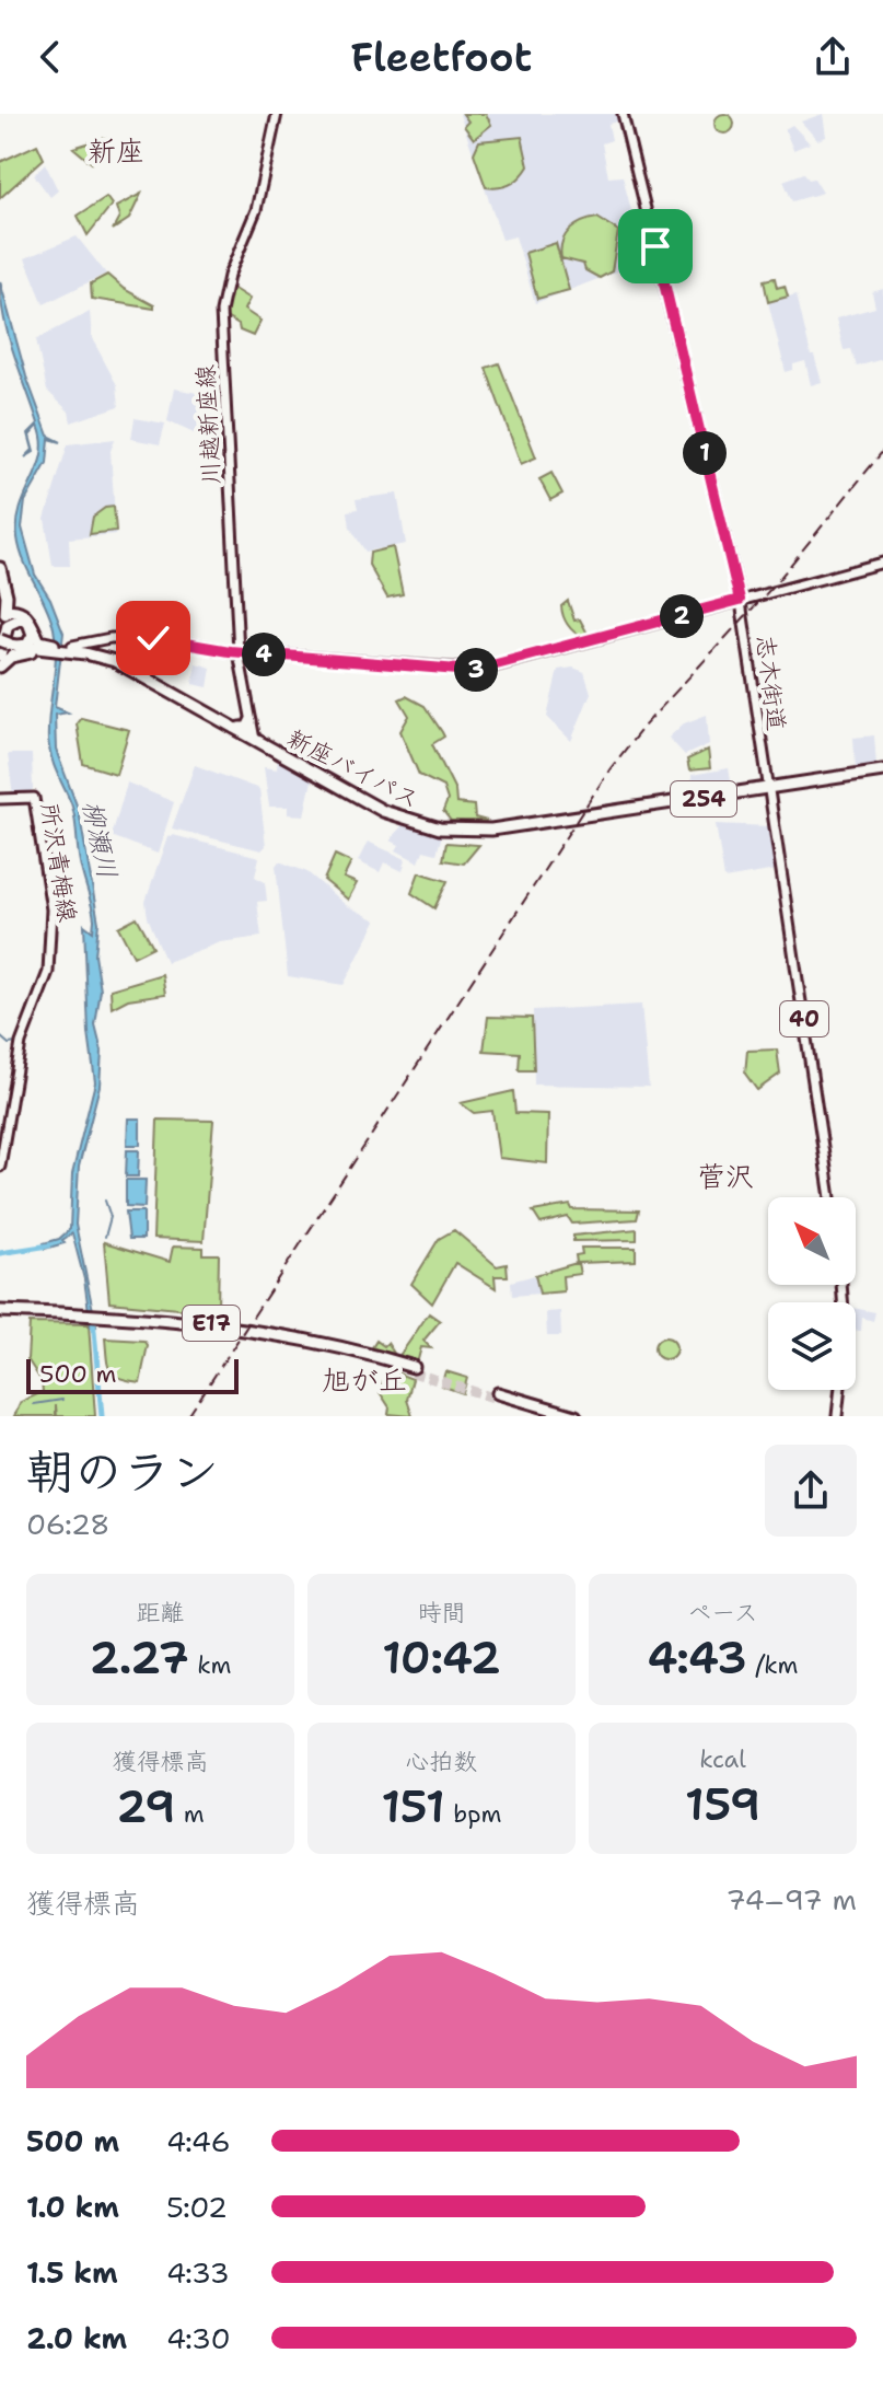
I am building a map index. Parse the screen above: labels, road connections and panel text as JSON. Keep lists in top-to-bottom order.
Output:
{
  "streets": {
    "highway": ["新座バイパス", "254", "E17"],
    "main road": [
      "川越新座線",
      "志木街道",
      "所沢青梅線",
      "40"
    ]
  },
  "crossings": [
    ["川越新座線", "新座バイパス"],
    ["志木街道", "新座バイパス"]
  ],
  "districts": ["新座", "菅沢", "旭が丘"],
  "water": ["柳瀬川"],
  "scale_bar": "500 m",
  "north": "top left",
  "page": {
    "header": "Fleetfoot",
    "pins": [
      "1",
      "2",
      "4",
      "3"
    ],
    "scale": "500 m",
    "heading": ["朝のラン", "06:28"],
    "stats": [
      ["距離", "2.27 km"],
      ["時間", "10:42"],
      ["ペース", "4:43 /km"],
      ["獲得標高", "29 m"],
      ["心拍数", "151 bpm"],
      ["kcal", "159"]
    ],
    "chart": ["獲得標高", "74–97 m"],
    "list": [
      {
        "name": "500 m",
        "note": "4:46"
      },
      {
        "name": "1.0 km",
        "note": "5:02"
      },
      {
        "name": "1.5 km",
        "note": "4:33"
      },
      {
        "name": "2.0 km",
        "note": "4:30"
      }
    ]
  }
}
